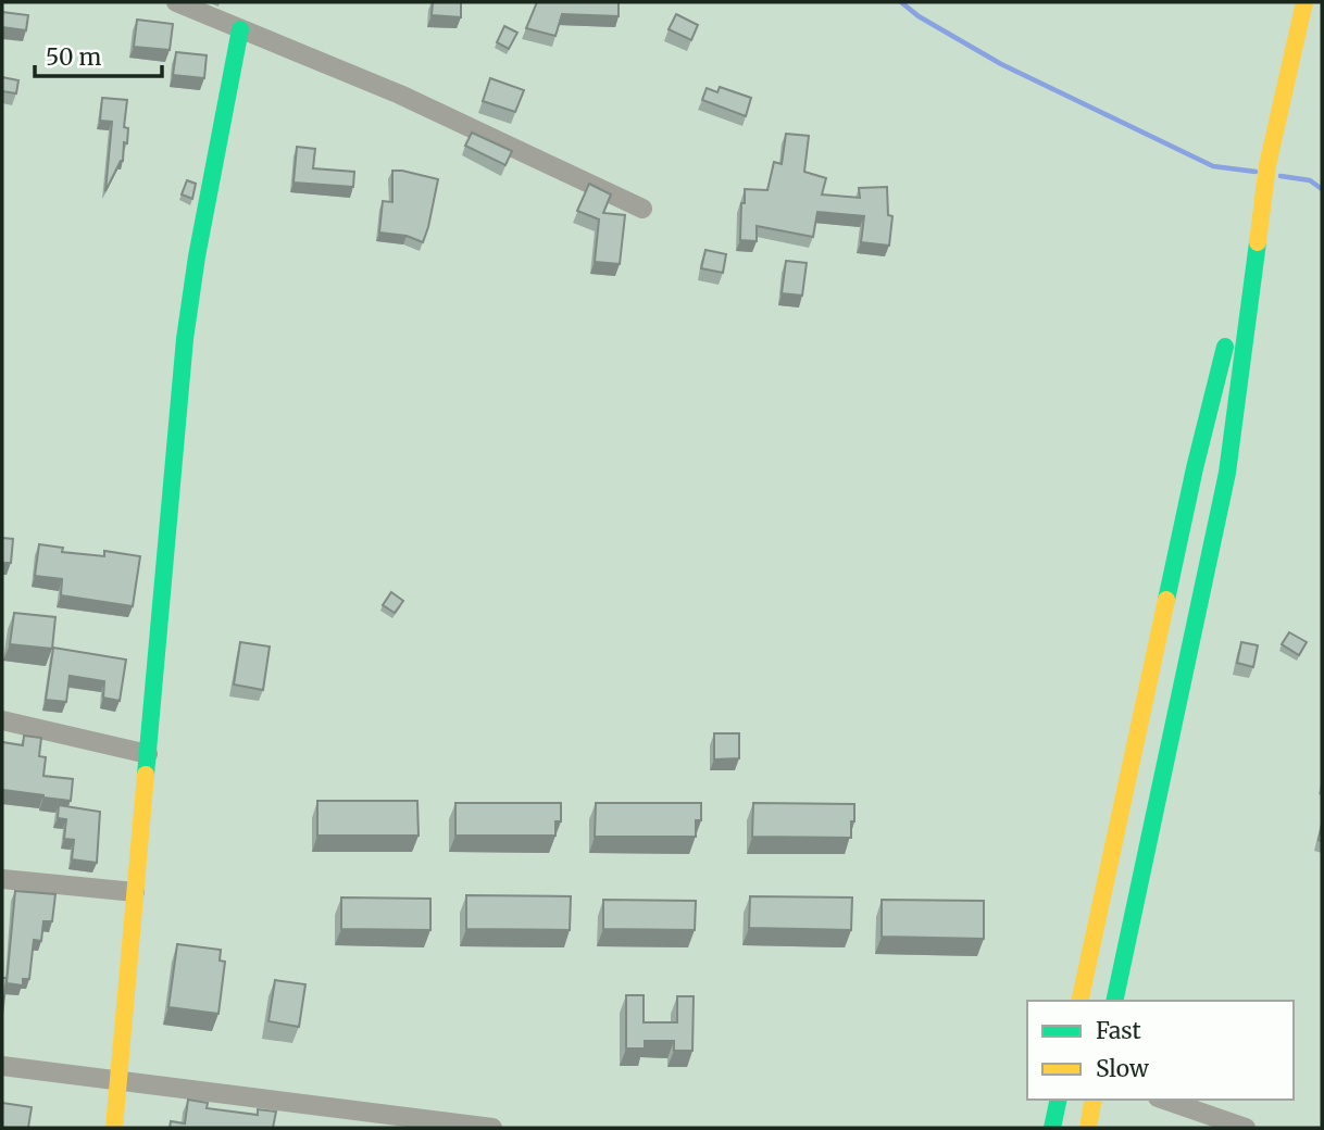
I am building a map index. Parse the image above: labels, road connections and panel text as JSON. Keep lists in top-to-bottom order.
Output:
{
  "legend": ["Fast", "Slow"],
  "scale_bar": "50 m"
}
